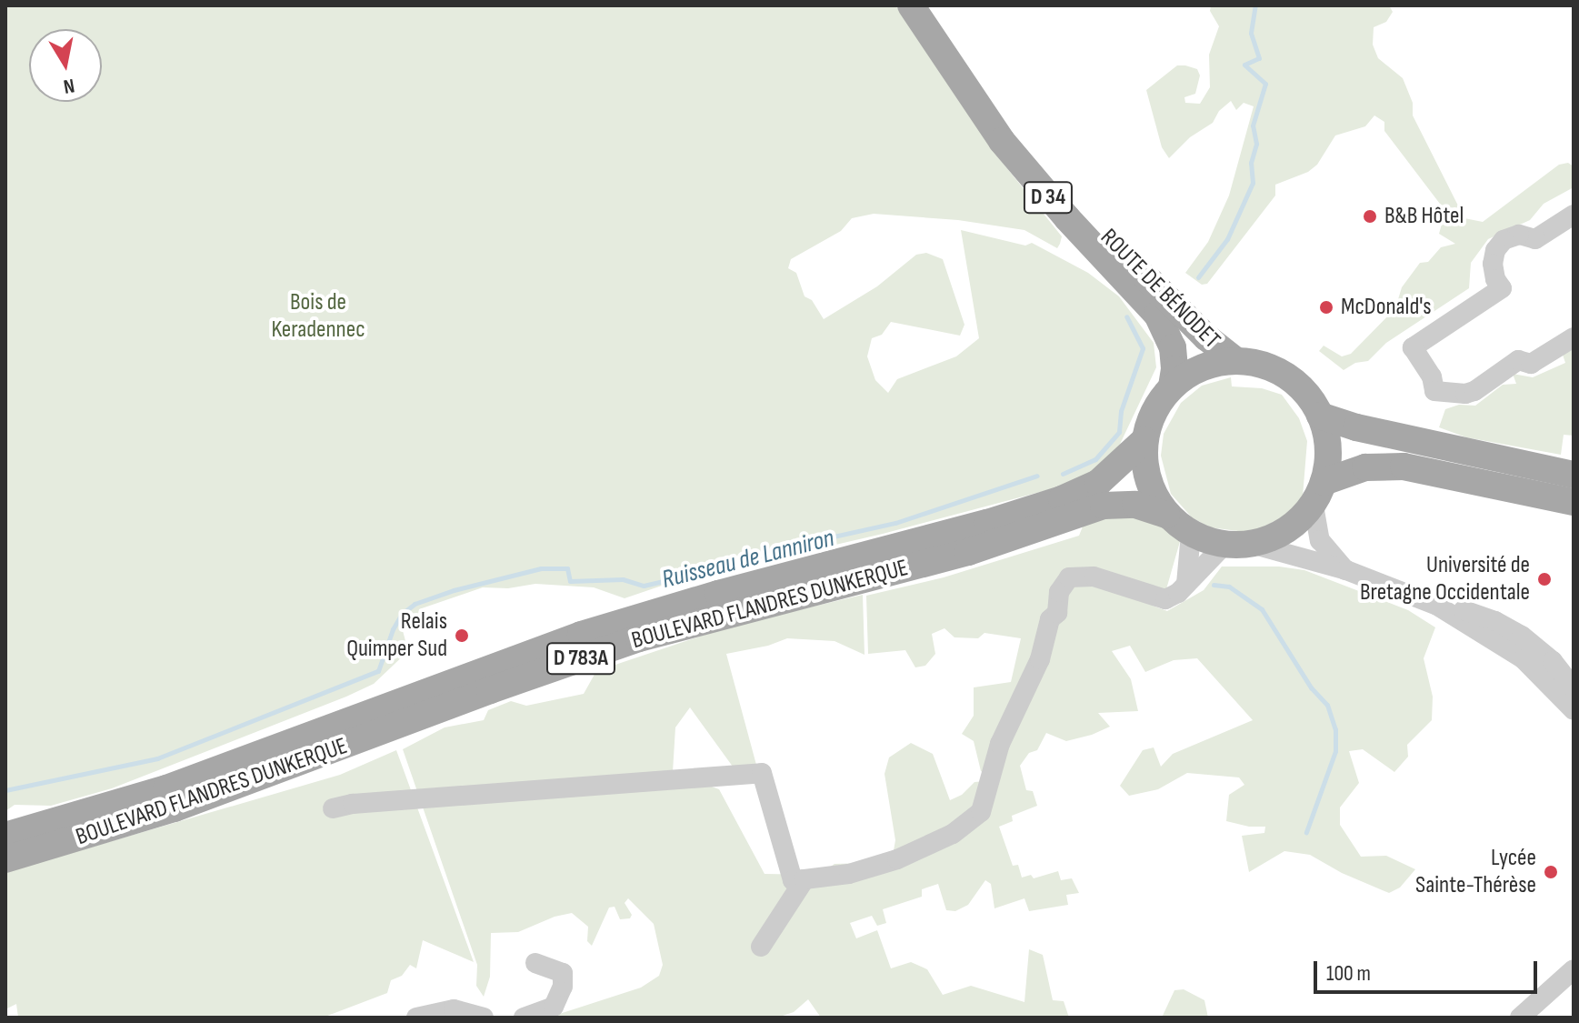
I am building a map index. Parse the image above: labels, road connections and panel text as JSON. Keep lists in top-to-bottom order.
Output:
{
  "streets": {
    "main road": [
      "D 34",
      "ROUTE DE BÉNODET",
      "BOULEVARD FLANDRES DUNKERQUE",
      "D 783A"
    ]
  },
  "crossings": [
    ["ROUTE DE BÉNODET", "BOULEVARD FLANDRES DUNKERQUE"]
  ],
  "water": ["Ruisseau de Lanniron"],
  "parks": ["Bois de Keradennec"],
  "places": [
    "B&B Hôtel",
    "McDonald's",
    "Université de Bretagne Occidentale",
    "Relais Quimper Sud",
    "Lycée Sainte-Thérèse"
  ],
  "scale_bar": "100 m",
  "north": "bottom"
}
